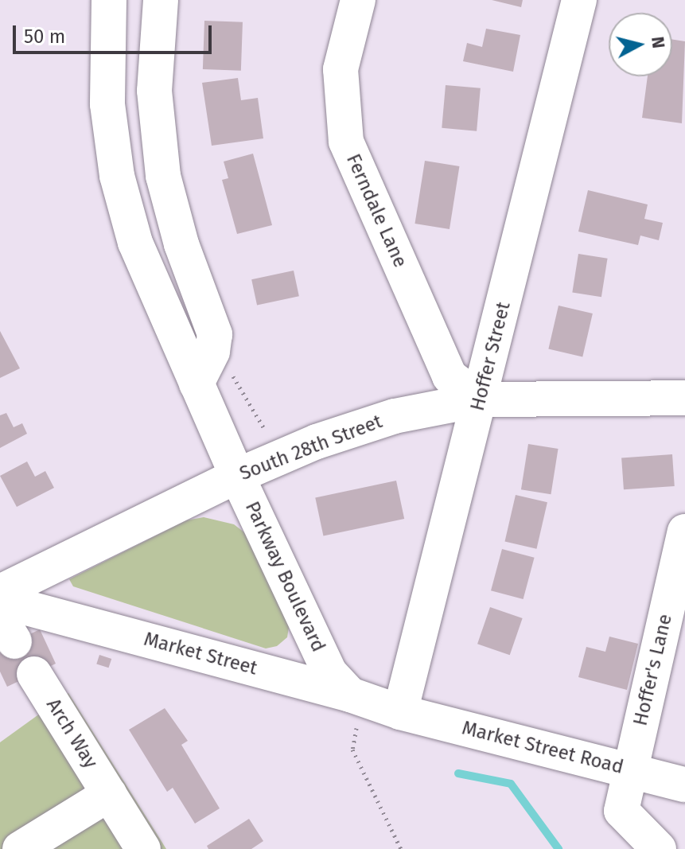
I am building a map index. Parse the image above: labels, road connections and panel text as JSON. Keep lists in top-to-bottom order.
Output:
{
  "streets": {
    "street": [
      "Ferndale Lane",
      "Hoffer Street",
      "South 28th Street",
      "Parkway Boulevard",
      "Market Street",
      "Hoffer's Lane",
      "Arch Way",
      "Market Street Road"
    ]
  },
  "crossings": [
    ["Ferndale Lane", "Hoffer Street"],
    ["Ferndale Lane", "South 28th Street"],
    ["Hoffer Street", "South 28th Street"],
    ["Hoffer Street", "Market Street"],
    ["Hoffer Street", "Market Street Road"],
    ["South 28th Street", "Parkway Boulevard"],
    ["Parkway Boulevard", "Market Street"],
    ["Market Street", "Market Street Road"],
    ["Hoffer's Lane", "Market Street Road"]
  ],
  "scale_bar": "50 m",
  "north": "right"
}
